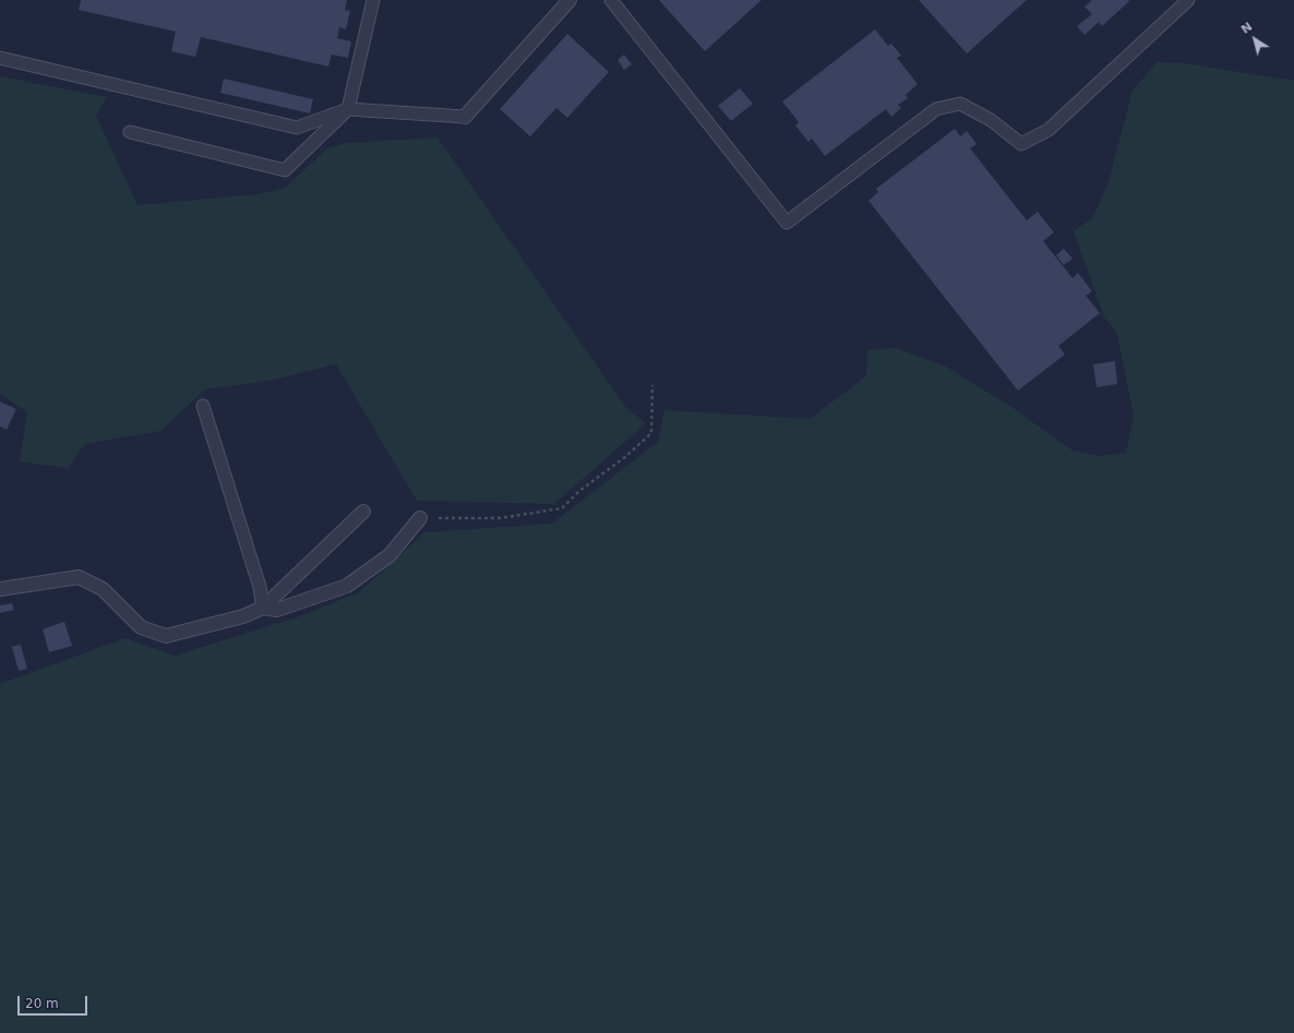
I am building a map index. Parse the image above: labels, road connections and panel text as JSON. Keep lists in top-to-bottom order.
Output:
{
  "scale_bar": "20 m",
  "north": "top left"
}
